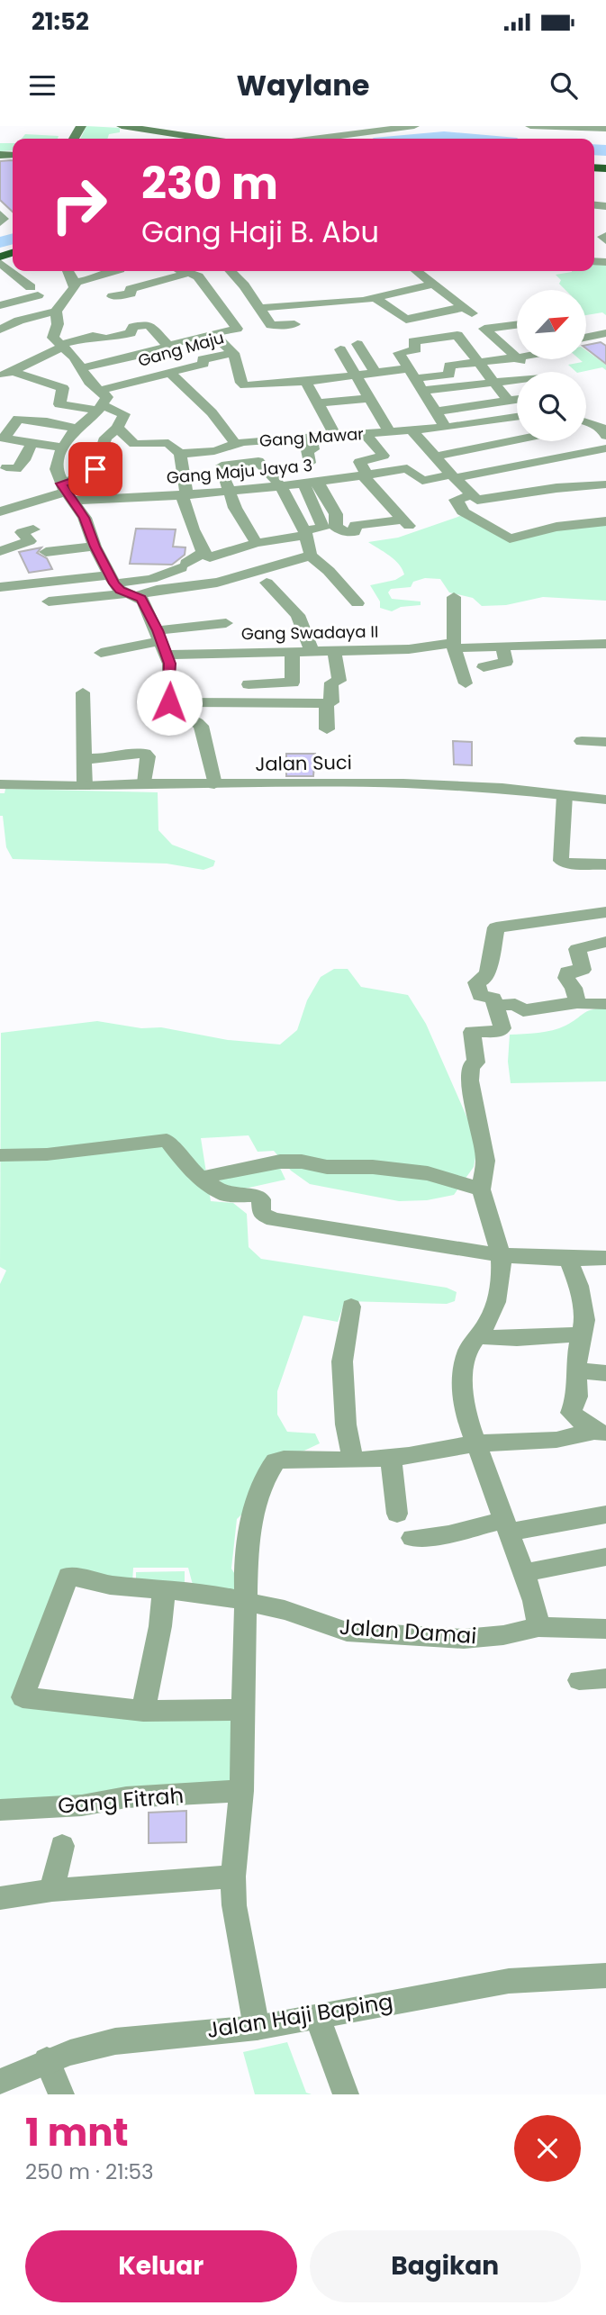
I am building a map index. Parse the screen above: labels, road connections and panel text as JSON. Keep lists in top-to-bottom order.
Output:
{
  "streets": {
    "street": [
      "Gang Maju",
      "Gang Mawar",
      "Gang Maju Jaya 3",
      "Gang Swadaya II",
      "Jalan Suci",
      "Jalan Damai",
      "Gang Fitrah",
      "Jalan Haji Baping"
    ]
  },
  "north": "top right",
  "page": {
    "status": "21:52",
    "header": "Waylane",
    "turn": ["230 m", "Gang Haji B. Abu"],
    "heading": ["1 mnt", "250 m · 21:53"],
    "buttons": ["Keluar", "Bagikan"]
  }
}
